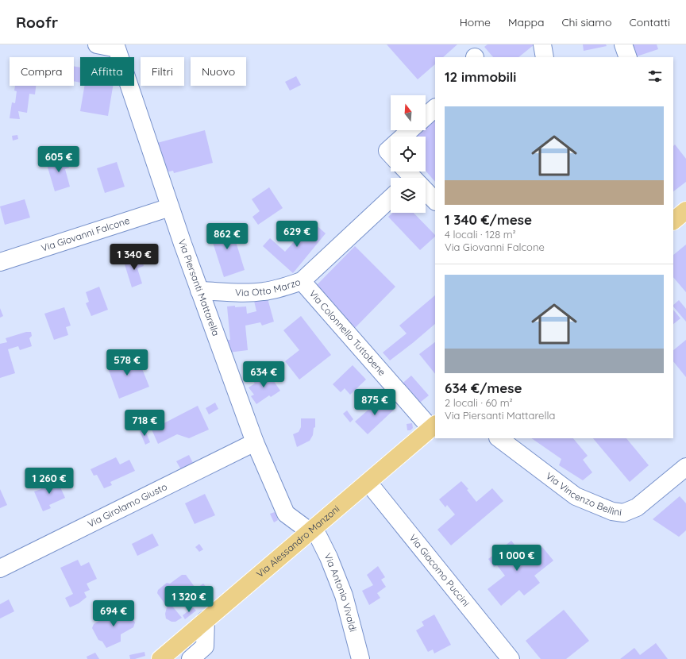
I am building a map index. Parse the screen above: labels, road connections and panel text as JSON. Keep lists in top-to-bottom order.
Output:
{
  "streets": {
    "main road": ["Via Alessandro Manzoni"],
    "street": [
      "Via Giovanni Falcone",
      "Via Otto Marzo",
      "Via Piersanti Mattarella",
      "Via Colonnello Tuttobene",
      "Via Vincenzo Bellini",
      "Via Girolamo Giusto",
      "Via Giacomo Puccini",
      "Via Antonio Vivaldi"
    ]
  },
  "crossings": [
    ["Via Giovanni Falcone", "Via Piersanti Mattarella"],
    ["Via Otto Marzo", "Via Piersanti Mattarella"],
    ["Via Otto Marzo", "Via Colonnello Tuttobene"],
    ["Via Piersanti Mattarella", "Via Girolamo Giusto"],
    ["Via Piersanti Mattarella", "Via Alessandro Manzoni"],
    ["Via Piersanti Mattarella", "Via Antonio Vivaldi"],
    ["Via Colonnello Tuttobene", "Via Alessandro Manzoni"],
    ["Via Alessandro Manzoni", "Via Giacomo Puccini"],
    ["Via Alessandro Manzoni", "Via Antonio Vivaldi"]
  ],
  "north": "top",
  "page": {
    "header": "Roofr",
    "nav": [
      "Home",
      "Mappa",
      "Chi siamo",
      "Contatti"
    ],
    "chip": [
      "Compra",
      "Affitta",
      "Filtri",
      "Nuovo"
    ],
    "heading": "12 immobili",
    "list": [
      {
        "name": "1 340 €/mese",
        "note": "4 locali · 128 m² · Via Giovanni Falcone"
      },
      {
        "name": "634 €/mese",
        "note": "2 locali · 60 m² · Via Piersanti Mattarella"
      }
    ],
    "price": [
      "605 €",
      "629 €",
      "862 €",
      "1 340 €",
      "578 €",
      "634 €",
      "875 €",
      "718 €",
      "1 260 €",
      "1 000 €",
      "1 320 €",
      "694 €"
    ]
  }
}
